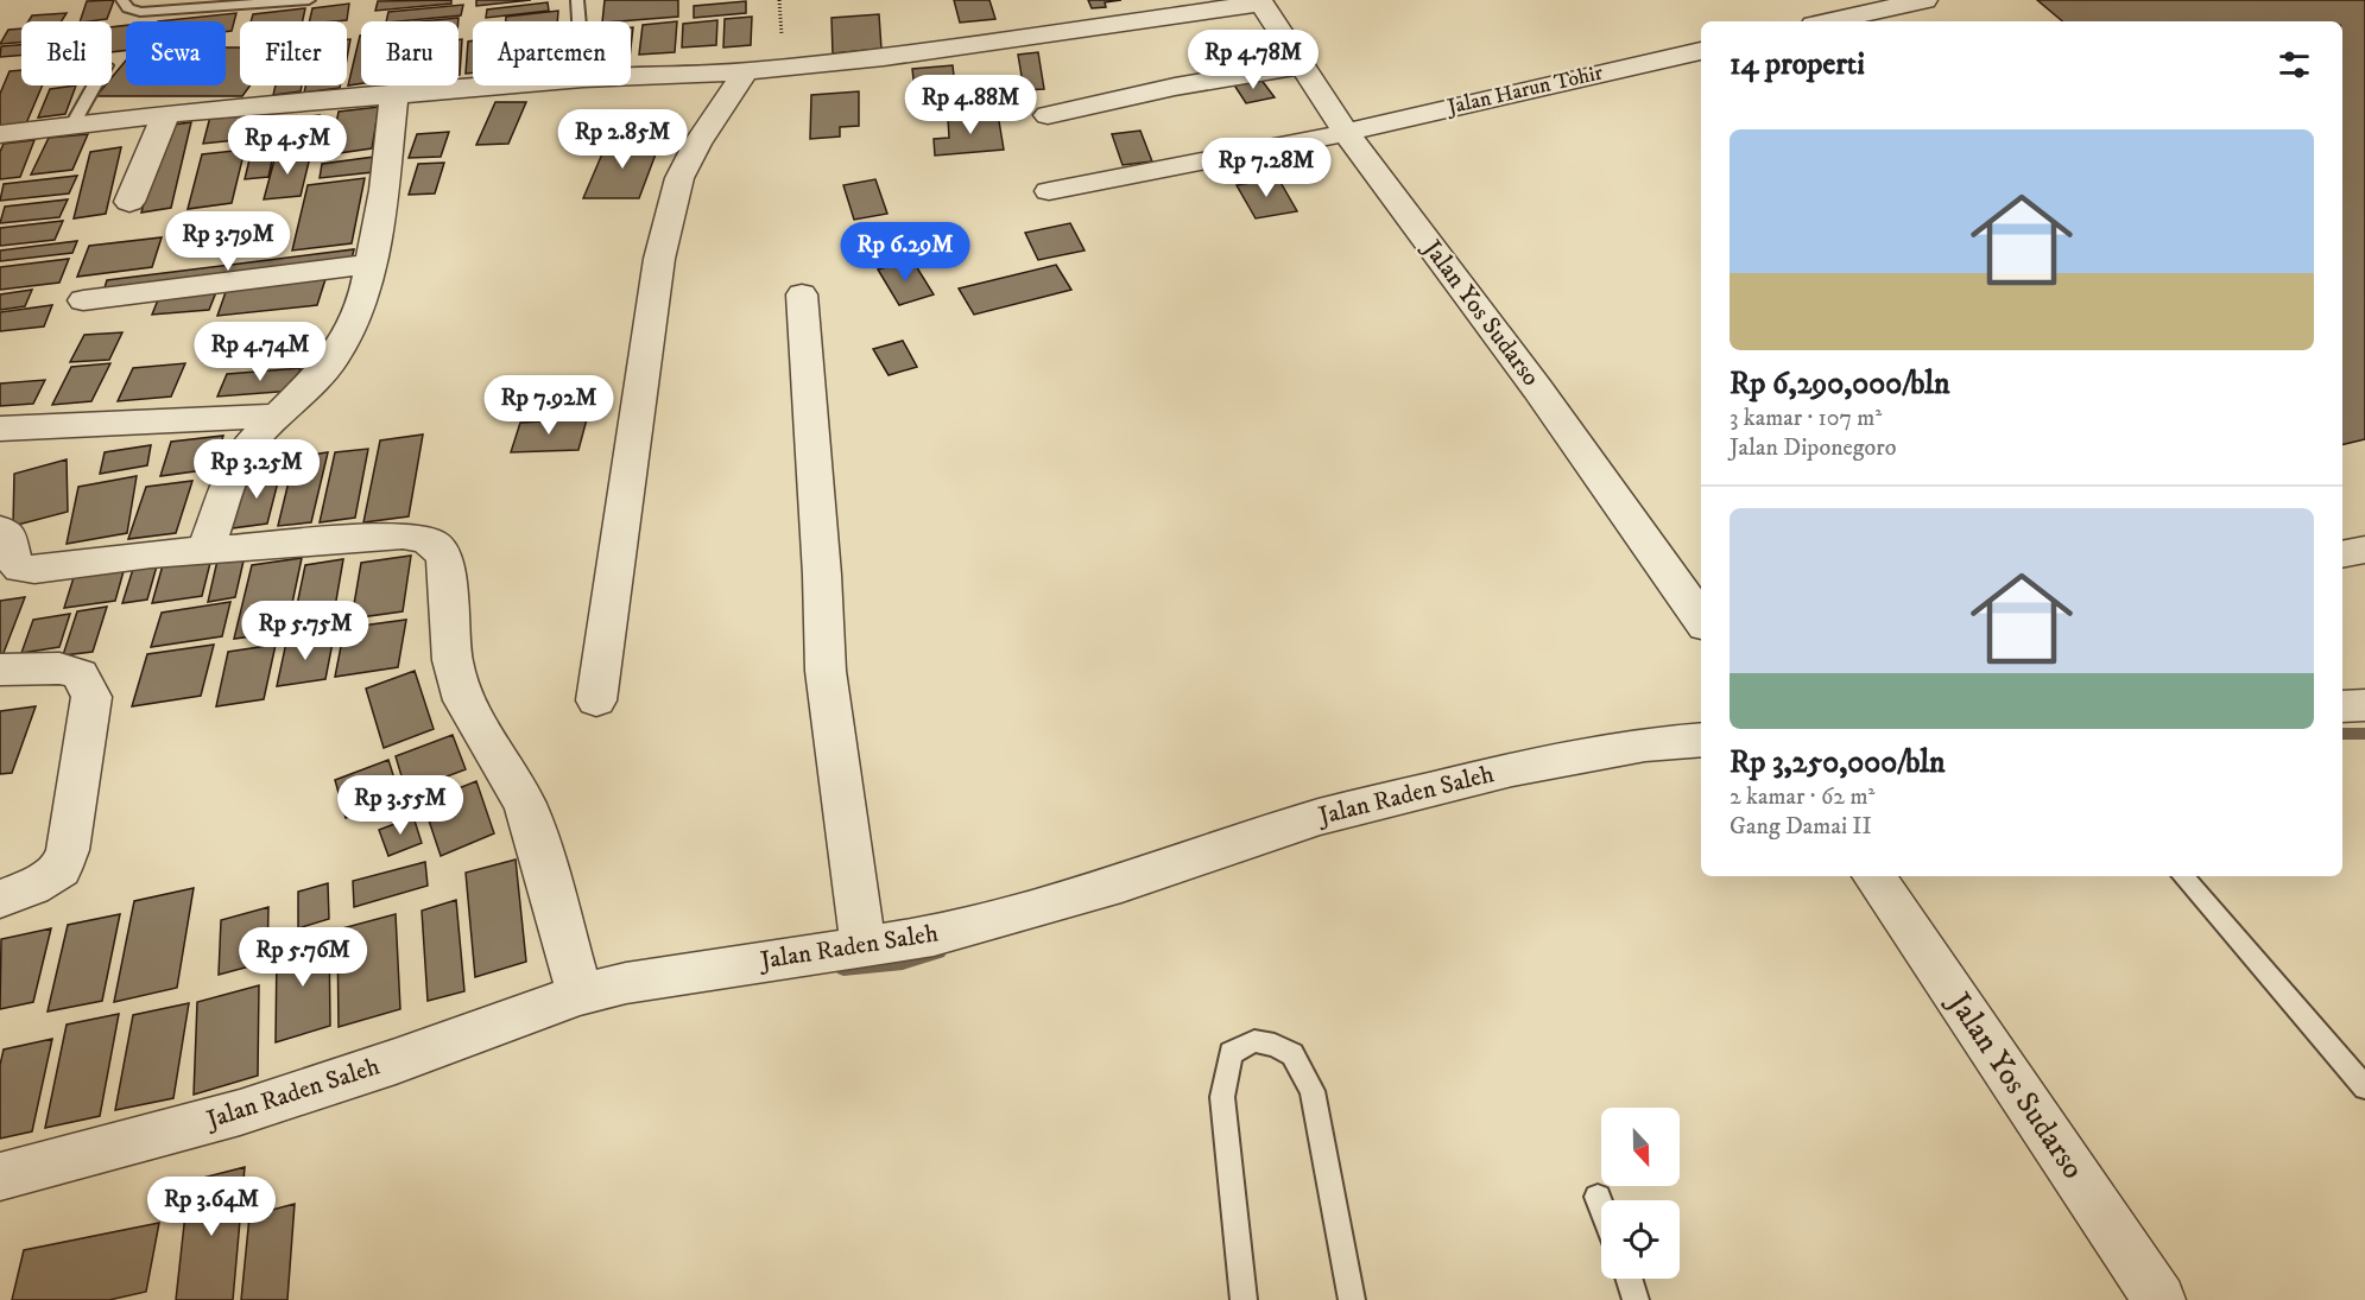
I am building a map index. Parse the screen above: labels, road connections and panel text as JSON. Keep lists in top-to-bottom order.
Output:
{
  "streets": {
    "street": ["Jalan Harun Tohir", "Jalan Yos Sudarso", "Jalan Raden Saleh"]
  },
  "crossings": [
    ["Jalan Harun Tohir", "Jalan Yos Sudarso"]
  ],
  "north": "bottom",
  "page": {
    "chip": [
      "Beli",
      "Sewa",
      "Filter",
      "Baru",
      "Apartemen"
    ],
    "heading": "14 properti",
    "price": [
      "Rp 4.78M",
      "Rp 4.88M",
      "Rp 2.85M",
      "Rp 4.5M",
      "Rp 7.28M",
      "Rp 3.79M",
      "Rp 6.29M",
      "Rp 4.74M",
      "Rp 7.92M",
      "Rp 3.25M",
      "Rp 5.75M",
      "Rp 3.55M",
      "Rp 5.76M",
      "Rp 3.64M"
    ],
    "list": [
      {
        "name": "Rp 6,290,000/bln",
        "note": "3 kamar · 107 m² · Jalan Diponegoro"
      },
      {
        "name": "Rp 3,250,000/bln",
        "note": "2 kamar · 62 m² · Gang Damai II"
      }
    ]
  }
}
